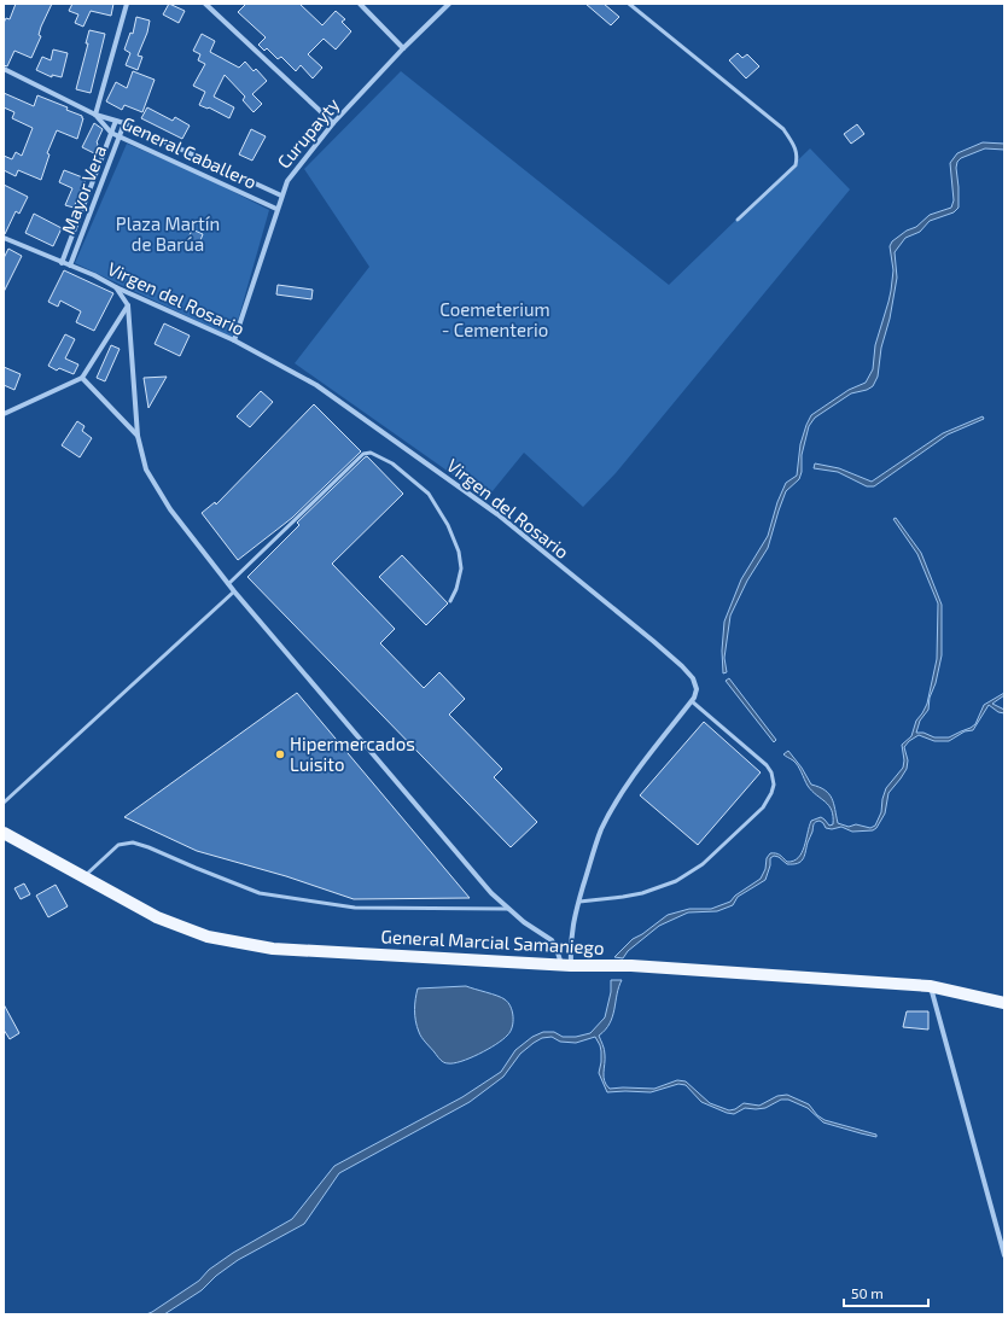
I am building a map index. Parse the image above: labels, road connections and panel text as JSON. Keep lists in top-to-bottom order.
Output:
{
  "streets": {
    "main road": ["General Marcial Samaniego"],
    "street": [
      "Curupayty",
      "General Caballero",
      "Mayor Vera",
      "Virgen del Rosario"
    ]
  },
  "crossings": [
    ["Curupayty", "General Caballero"],
    ["Curupayty", "Virgen del Rosario"],
    ["General Caballero", "Mayor Vera"],
    ["Mayor Vera", "Virgen del Rosario"]
  ],
  "parks": ["Plaza Martín de Barúa", "Coemeterium - Cementerio"],
  "places": ["Hipermercados Luisito"],
  "scale_bar": "50 m"
}
